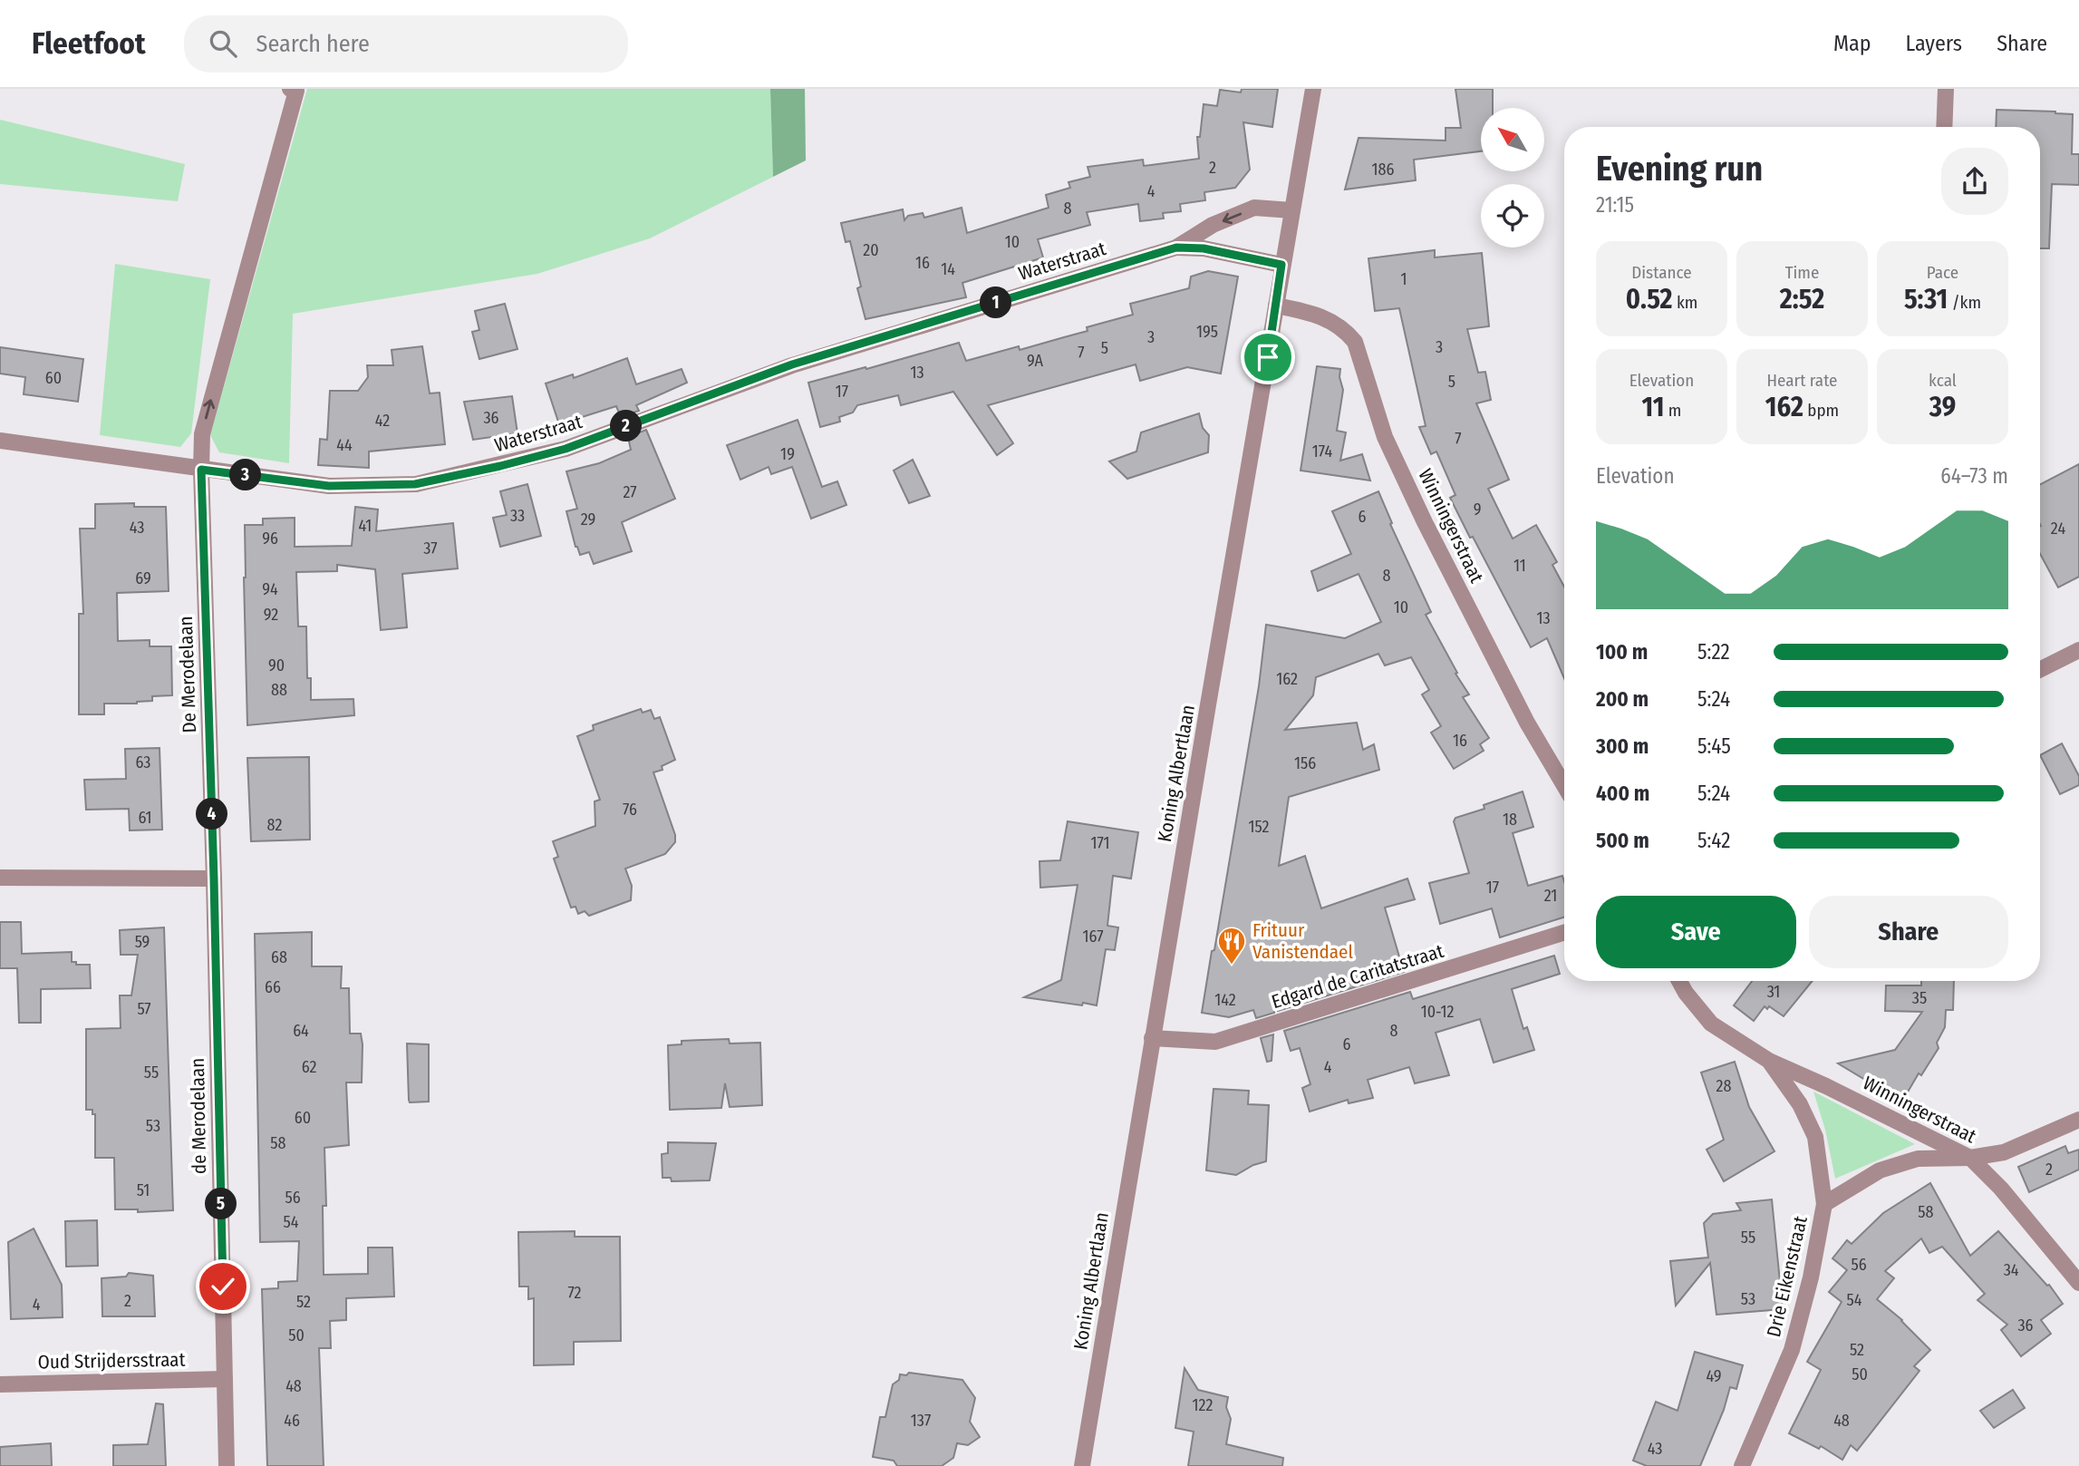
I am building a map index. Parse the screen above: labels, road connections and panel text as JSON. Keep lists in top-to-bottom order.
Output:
{
  "streets": {
    "street": [
      "Waterstraat",
      "Winningerstraat",
      "De Merodelaan",
      "Koning Albertlaan",
      "Edgard de Caritatstraat",
      "de Merodelaan",
      "Drie Eikenstraat",
      "Oud Strijdersstraat"
    ]
  },
  "crossings": [
    ["Waterstraat", "De Merodelaan"],
    ["Waterstraat", "Koning Albertlaan"],
    ["Winningerstraat", "Koning Albertlaan"],
    ["Winningerstraat", "Drie Eikenstraat"],
    ["De Merodelaan", "de Merodelaan"],
    ["Koning Albertlaan", "Edgard de Caritatstraat"],
    ["de Merodelaan", "Oud Strijdersstraat"]
  ],
  "one_way": ["De Merodelaan"],
  "places": {
    "restaurant": ["Frituur Vanistendael"]
  },
  "house_numbers": [
    "2",
    "186",
    "4",
    "8",
    "10",
    "20",
    "16",
    "14",
    "1",
    "195",
    "3",
    "3",
    "5",
    "7",
    "9A",
    "13",
    "60",
    "5",
    "17",
    "36",
    "42",
    "7",
    "44",
    "174",
    "19",
    "27",
    "9",
    "33",
    "6",
    "29",
    "41",
    "43",
    "24",
    "96",
    "37",
    "11",
    "8",
    "69",
    "94",
    "10",
    "92",
    "13",
    "90",
    "162",
    "88",
    "16",
    "63",
    "156",
    "76",
    "61",
    "18",
    "82",
    "152",
    "171",
    "17",
    "21",
    "167",
    "59",
    "68",
    "66",
    "31",
    "35",
    "142",
    "57",
    "10-12",
    "64",
    "8",
    "6",
    "62",
    "4",
    "55",
    "28",
    "60",
    "53",
    "58",
    "2",
    "51",
    "56",
    "58",
    "54",
    "55",
    "56",
    "34",
    "72",
    "53",
    "54",
    "2",
    "52",
    "4",
    "36",
    "50",
    "52",
    "50",
    "49",
    "48",
    "122",
    "46",
    "137",
    "48",
    "43"
  ],
  "north": "top left",
  "page": {
    "header": "Fleetfoot",
    "search": "Search here",
    "nav": ["Map", "Layers", "Share"],
    "heading": ["Evening run", "21:15"],
    "stats": [
      ["Distance", "0.52 km"],
      ["Time", "2:52"],
      ["Pace", "5:31 /km"],
      ["Elevation", "11 m"],
      ["Heart rate", "162 bpm"],
      ["kcal", "39"]
    ],
    "pins": [
      "1",
      "2",
      "3",
      "4",
      "5"
    ],
    "chart": ["Elevation", "64–73 m"],
    "list": [
      {
        "name": "100 m",
        "note": "5:22"
      },
      {
        "name": "200 m",
        "note": "5:24"
      },
      {
        "name": "300 m",
        "note": "5:45"
      },
      {
        "name": "400 m",
        "note": "5:24"
      },
      {
        "name": "500 m",
        "note": "5:42"
      }
    ],
    "buttons": ["Save", "Share"]
  }
}
